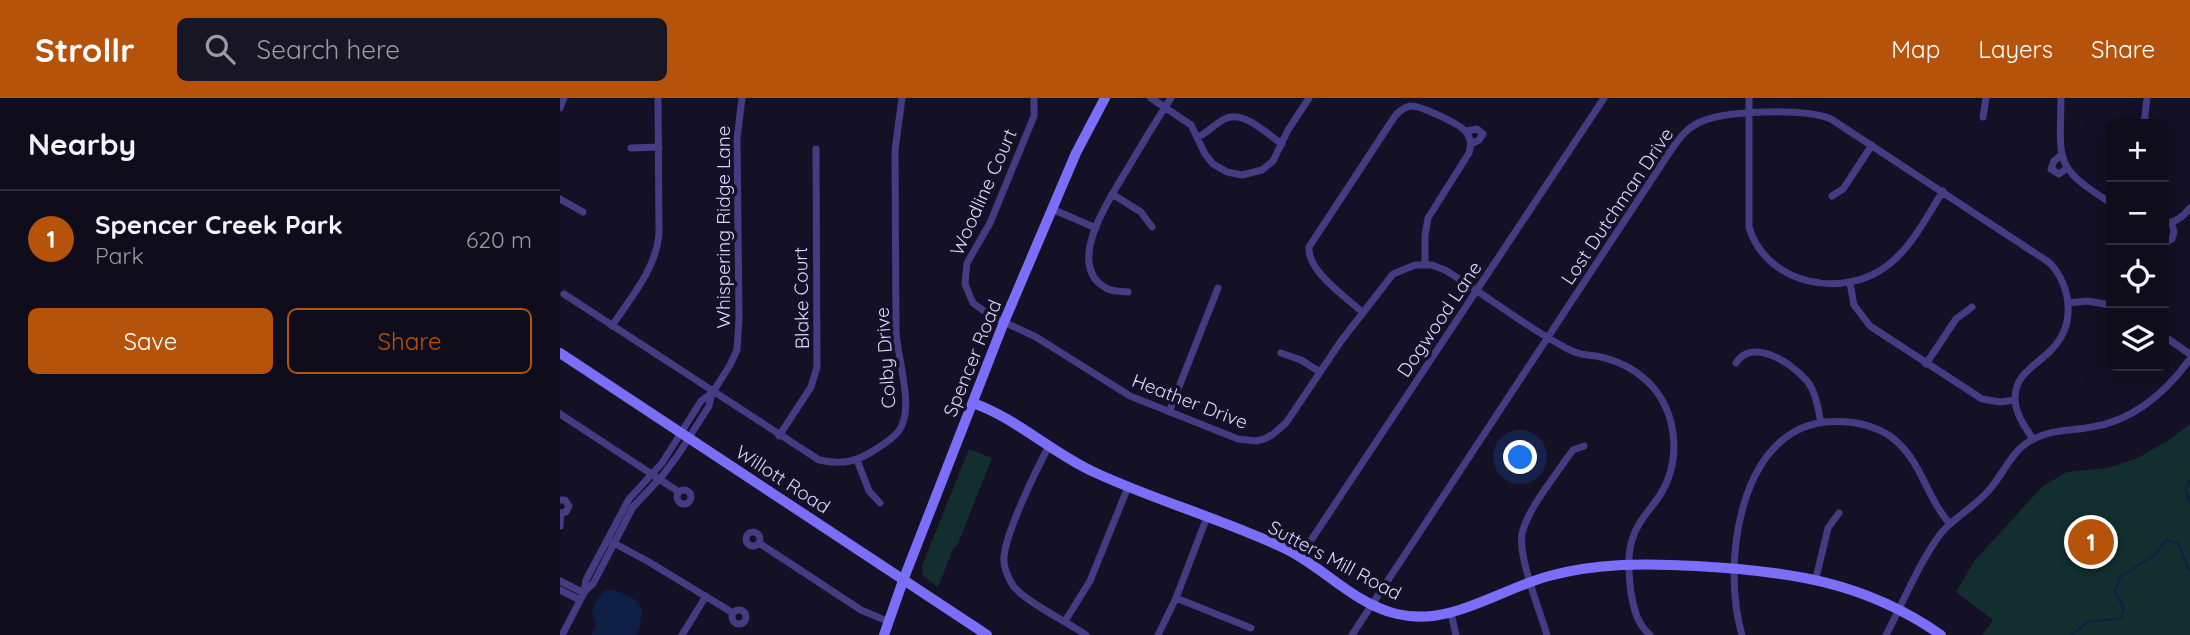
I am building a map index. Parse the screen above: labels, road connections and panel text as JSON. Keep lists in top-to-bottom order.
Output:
{
  "streets": {
    "main road": ["Spencer Road", "Willott Road", "Sutters Mill Road"],
    "street": [
      "Woodline Court",
      "Lost Dutchman Drive",
      "Whispering Ridge Lane",
      "Blake Court",
      "Dogwood Lane",
      "Colby Drive",
      "Heather Drive"
    ]
  },
  "crossings": [
    ["Woodline Court", "Spencer Road"],
    ["Woodline Court", "Heather Drive"],
    ["Lost Dutchman Drive", "Sutters Mill Road"],
    ["Whispering Ridge Lane", "Willott Road"],
    ["Dogwood Lane", "Sutters Mill Road"],
    ["Spencer Road", "Heather Drive"],
    ["Spencer Road", "Willott Road"],
    ["Spencer Road", "Sutters Mill Road"]
  ],
  "page": {
    "header": "Strollr",
    "search": "Search here",
    "nav": ["Map", "Layers", "Share"],
    "heading": "Nearby",
    "map_buttons": ["+", "−"],
    "list": [
      {
        "mark": "1",
        "name": "Spencer Creek Park",
        "note": "Park",
        "value": "620 m"
      }
    ],
    "buttons": ["Save", "Share"],
    "pins": "1"
  }
}
